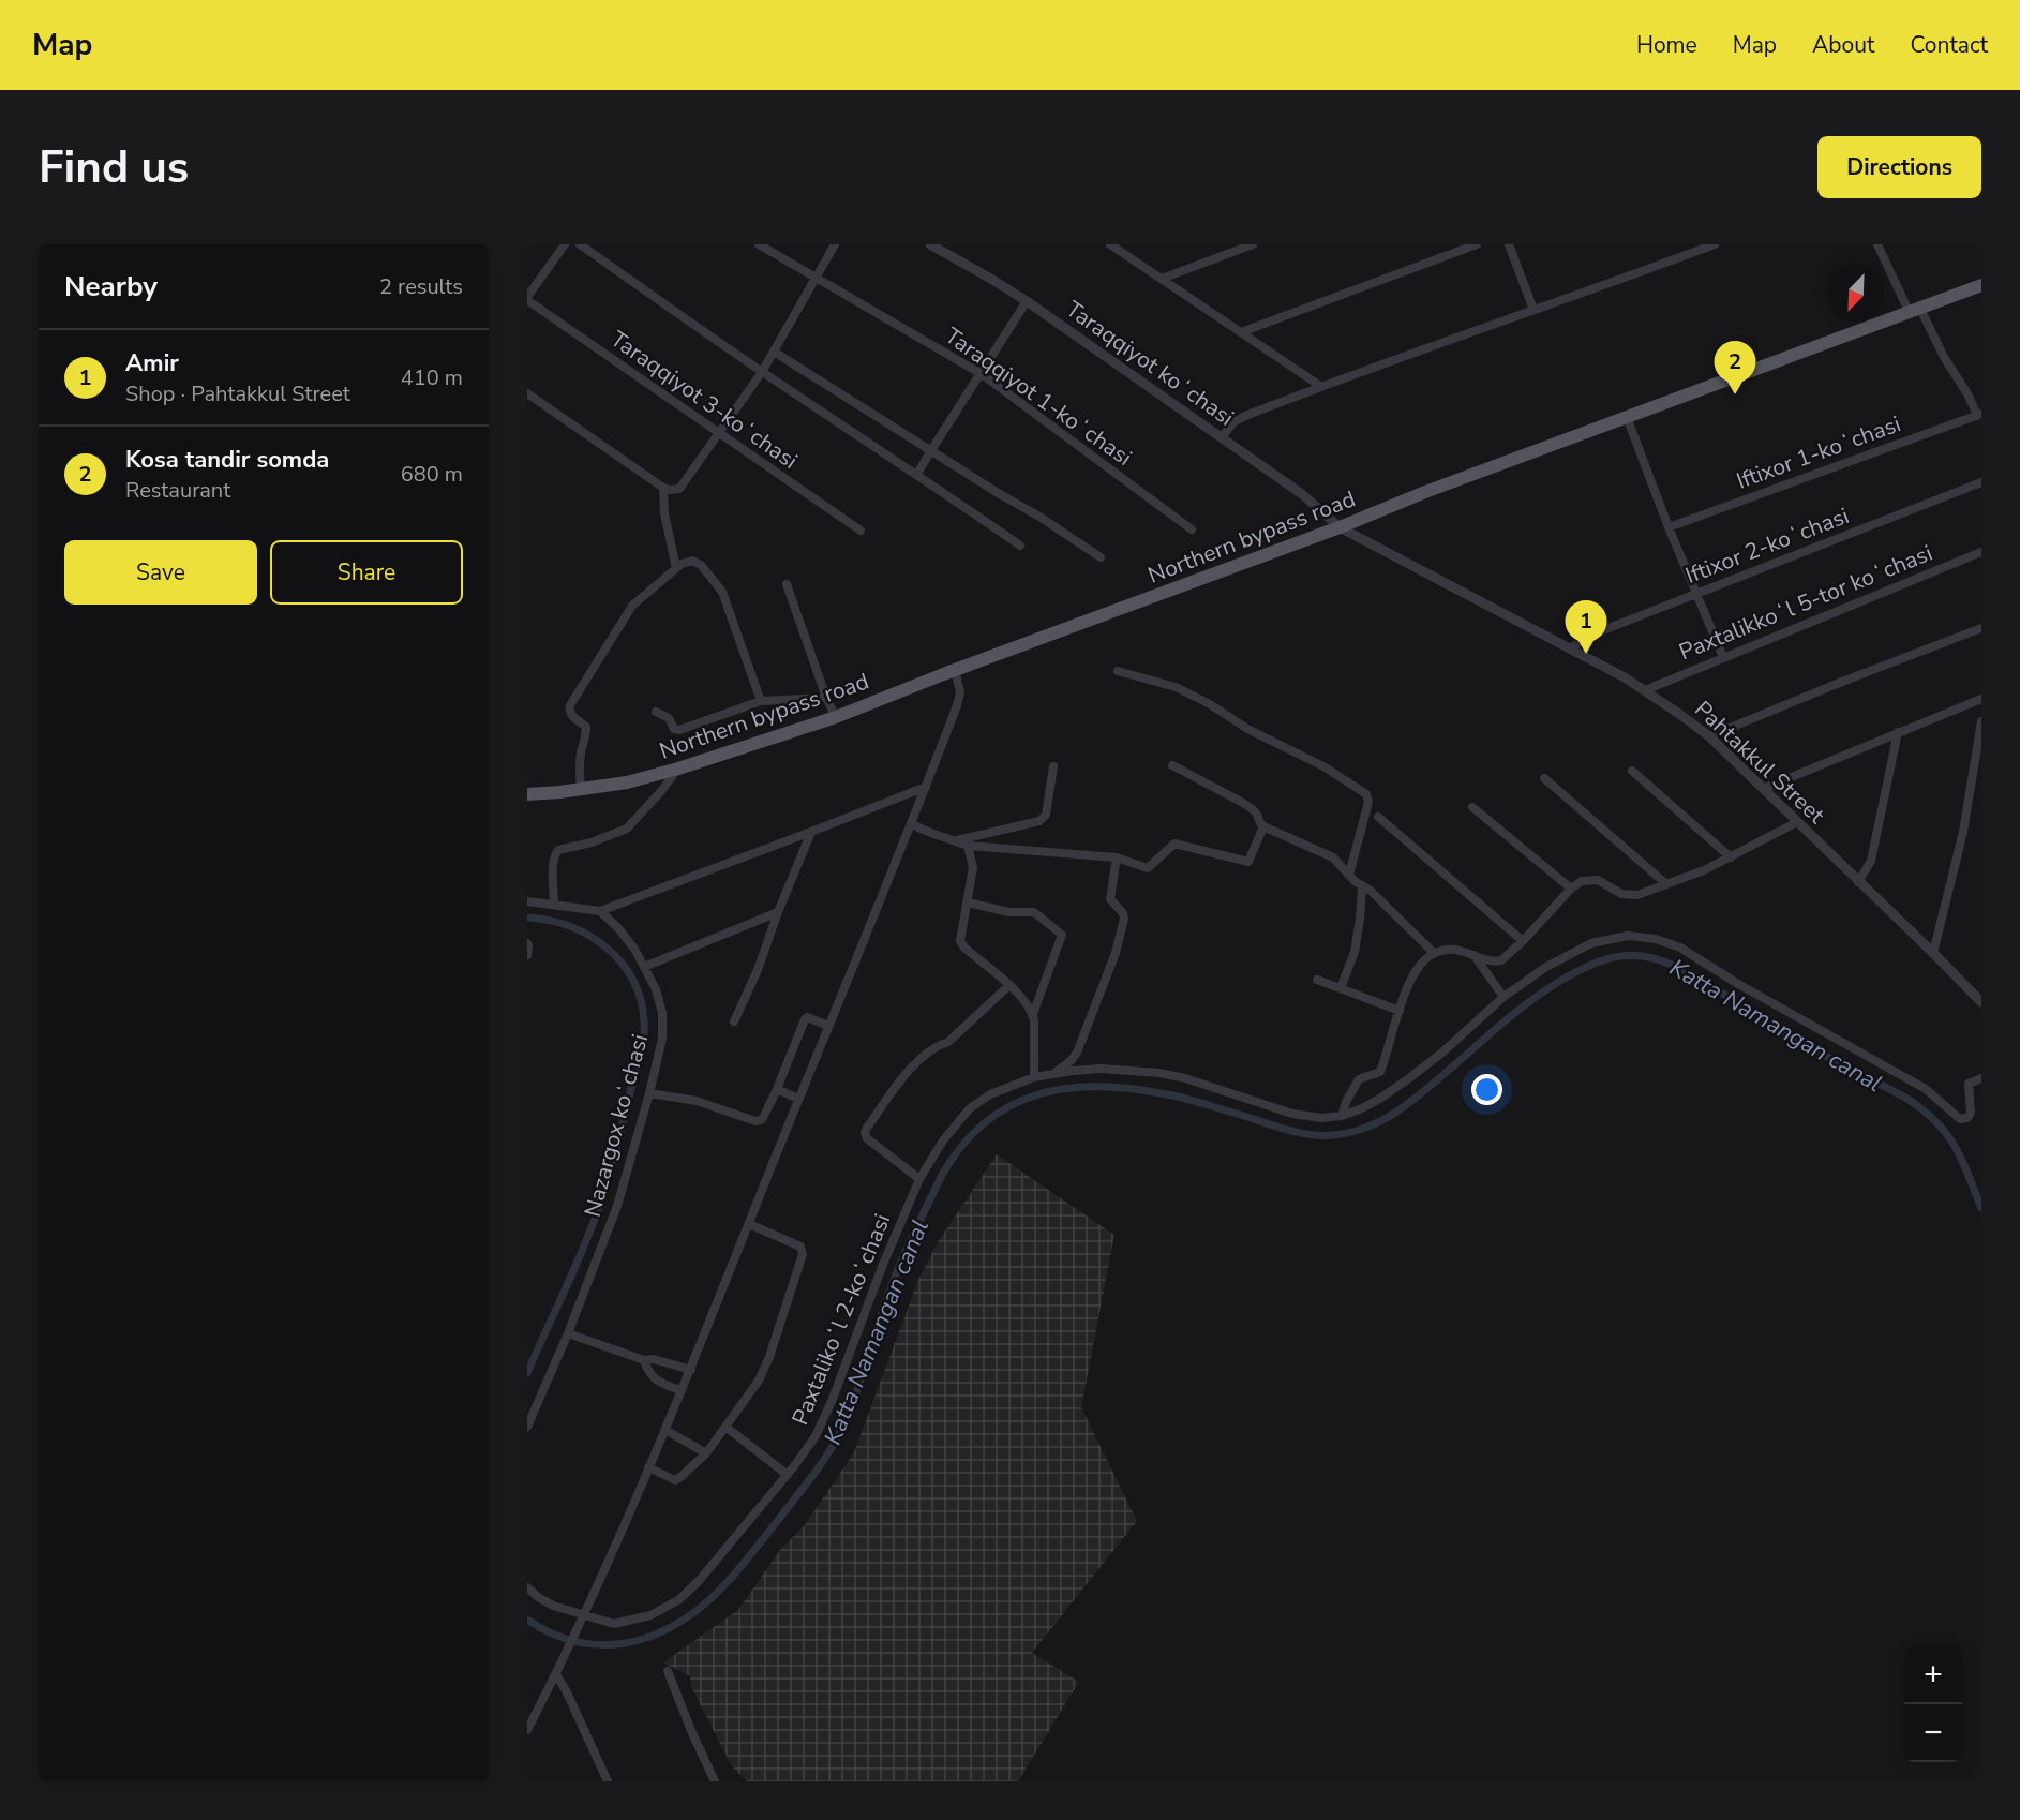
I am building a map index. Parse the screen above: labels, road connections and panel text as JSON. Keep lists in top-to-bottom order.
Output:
{
  "streets": {
    "main road": ["Northern bypass road"],
    "street": [
      "Taraqqiyot koʻchasi",
      "Taraqqiyot 1-koʻchasi",
      "Taraqqiyot 3-koʻchasi",
      "Iftixor 1-koʻchasi",
      "Iftixor 2-koʻchasi",
      "Paxtalikkoʻl 5-tor koʻchasi",
      "Pahtakkul Street",
      "Nazargox koʻchasi",
      "Paxtalikoʻl 2-koʻchasi"
    ]
  },
  "crossings": [
    ["Taraqqiyot koʻchasi", "Northern bypass road"],
    ["Taraqqiyot koʻchasi", "Pahtakkul Street"],
    ["Northern bypass road", "Pahtakkul Street"],
    ["Iftixor 2-koʻchasi", "Pahtakkul Street"],
    ["Paxtalikkoʻl 5-tor koʻchasi", "Pahtakkul Street"]
  ],
  "water": ["Katta Namangan canal"],
  "north": "bottom left",
  "page": {
    "header": "Map",
    "nav": [
      "Home",
      "Map",
      "About",
      "Contact"
    ],
    "buttons": [
      "Directions",
      ["Save", "Share"]
    ],
    "title": "Find us",
    "heading": ["Nearby", "2 results"],
    "list": [
      {
        "mark": "1",
        "name": "Amir",
        "note": "Shop · Pahtakkul Street",
        "value": "410 m"
      },
      {
        "mark": "2",
        "name": "Kosa tandir somda",
        "note": "Restaurant",
        "value": "680 m"
      }
    ],
    "pins": ["2", "1"],
    "map_buttons": ["+", "−"]
  }
}
